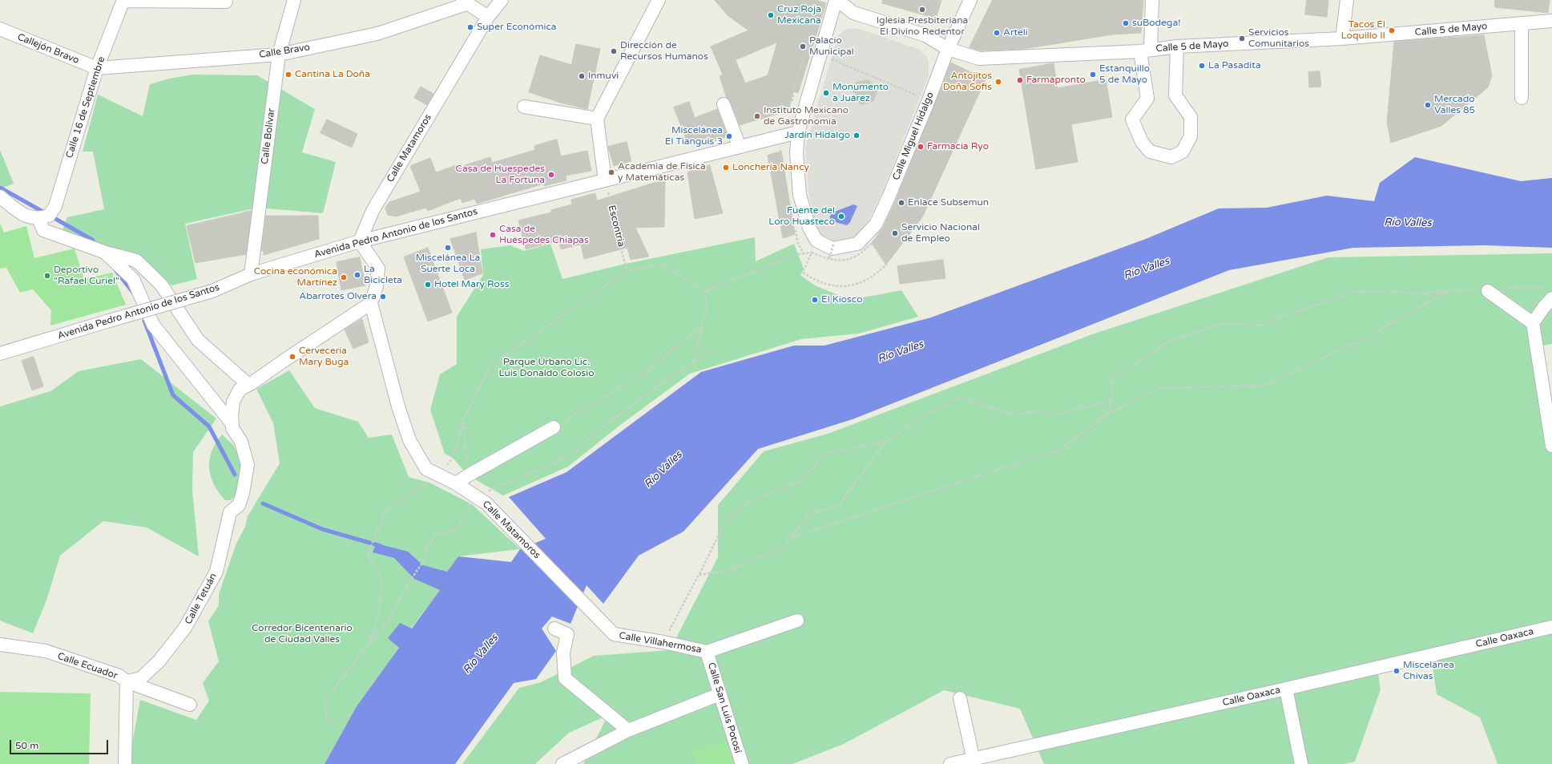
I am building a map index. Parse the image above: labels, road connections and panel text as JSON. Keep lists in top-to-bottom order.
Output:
{
  "streets": {
    "street": [
      "Calle 5 de Mayo",
      "Callejón Bravo",
      "Calle Bravo",
      "Calle 16 de Septiembre",
      "Calle Bolívar",
      "Calle Miguel Hidalgo",
      "Calle Matamoros",
      "Avenida Pedro Antonio de los Santos",
      "Calle Tetuán",
      "Calle Oaxaca",
      "Calle Villahermosa",
      "Calle Ecuador",
      "Calle San Luis Potosí"
    ],
    "path": ["Escontria"]
  },
  "crossings": [
    ["Calle 5 de Mayo", "Calle Miguel Hidalgo"],
    ["Callejón Bravo", "Calle Bravo"],
    ["Callejón Bravo", "Calle 16 de Septiembre"],
    ["Calle Bravo", "Calle 16 de Septiembre"],
    ["Calle Bravo", "Calle Bolívar"],
    ["Calle Bolívar", "Avenida Pedro Antonio de los Santos"],
    ["Calle Miguel Hidalgo", "Avenida Pedro Antonio de los Santos"],
    ["Calle Matamoros", "Avenida Pedro Antonio de los Santos"],
    ["Calle Matamoros", "Calle Villahermosa"],
    ["Escontria", "Avenida Pedro Antonio de los Santos"],
    ["Calle Tetuán", "Calle Ecuador"],
    ["Calle Villahermosa", "Calle San Luis Potosí"]
  ],
  "water": ["Río Valles"],
  "parks": ["Parque Urbano Lic. Luis Donaldo Colosio", "Corredor Bicentenario de Ciudad Valles"],
  "places": [
    "Iglesia Presbiteriana El Divino Redentor",
    "Cruz Roja Mexicana",
    "suBodega!",
    "Super Económica",
    "Tacos El Loquillo II",
    "Arteli",
    "Servicios Comunitarios",
    "Palacio Municipal",
    "Dirección de Recursos Humanos",
    "La Pasadita",
    "Cantina La Doña",
    "Estanquillo 5 de Mayo",
    "Inmuvi",
    "Farmapronto",
    "Antojitos Doña Sofis",
    "Monumento a Juárez",
    "Mercado Valles 85",
    "Instituto Mexicano de Gastronomía",
    "Jardín Hidalgo",
    "Miscelánea El Tianguis 3",
    "Farmacia Ryo",
    "Lonchería Nancy",
    "Academia de Física y Matemáticas",
    "Casa de Huespedes La Fortuna",
    "Enlace Subsemun",
    "Fuente del Loro Huasteco",
    "Servicio Nacional de Empleo",
    "Casa de Huéspedes Chiapas",
    "Miscelánea La Suerte Loca",
    "La Bicicleta",
    "Deportivo \"Rafael Curiel\"",
    "Cocina económica Martínez",
    "Hotel Mary Ross",
    "Abarrotes Olvera",
    "El Kiosco",
    "Cervecería Mary Buga",
    "Miscelánea Chivas"
  ],
  "scale_bar": "50 m"
}
